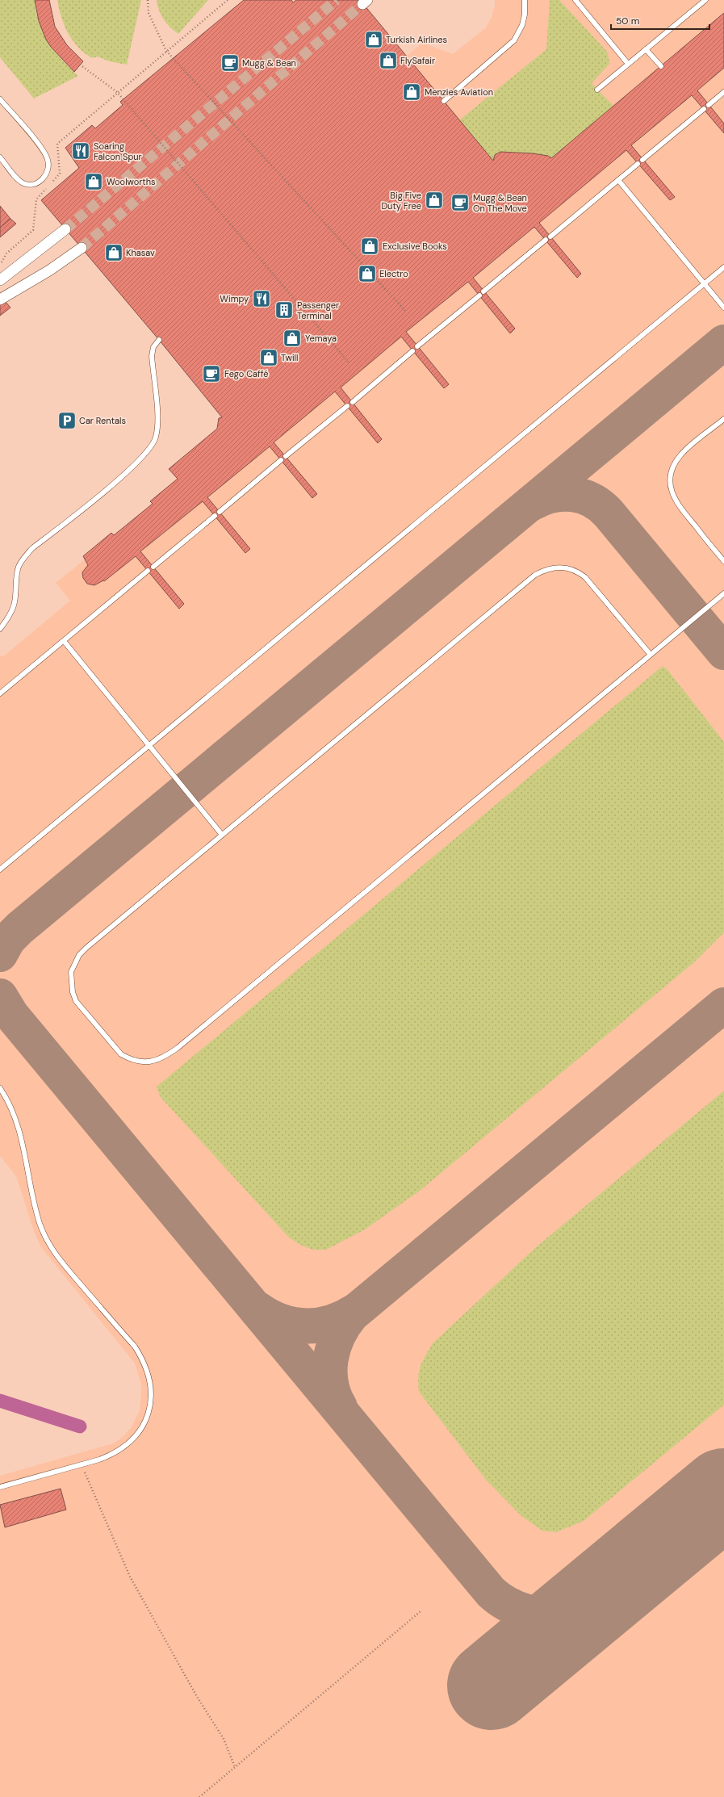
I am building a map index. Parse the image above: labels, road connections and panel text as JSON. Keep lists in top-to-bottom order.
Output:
{
  "places": {
    "shop": [
      "Turkish Airlines",
      "FlySafair",
      "Menzies Aviation",
      "Woolworths",
      "Big Five Duty Free",
      "Exclusive Books",
      "Khasav",
      "Electro",
      "Yemaya",
      "Twill"
    ],
    "cafe": ["Mugg & Bean", "Mugg & Bean On The Move", "Fego Caffé"],
    "restaurant": ["Soaring Falcon Spur", "Wimpy"],
    "building": ["Passenger Terminal"],
    "parking": ["Car Rentals"]
  },
  "scale_bar": "50 m"
}
